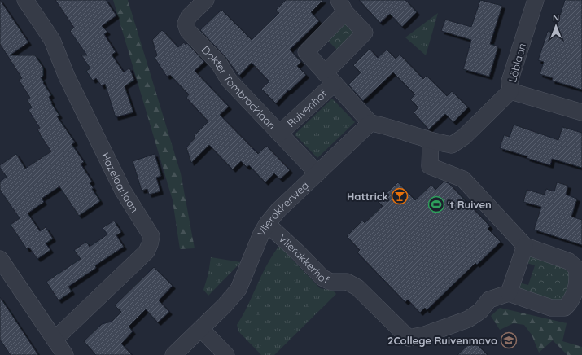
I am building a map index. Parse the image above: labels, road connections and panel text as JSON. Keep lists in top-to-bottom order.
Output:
{
  "streets": {
    "street": [
      "Löblaan",
      "Dokter Tombrocklaan",
      "Ruivenhof",
      "Hazelaarlaan",
      "Vlierakkerweg",
      "Vlierakkerhof"
    ]
  },
  "crossings": [
    ["Dokter Tombrocklaan", "Ruivenhof"],
    ["Dokter Tombrocklaan", "Vlierakkerweg"],
    ["Ruivenhof", "Vlierakkerweg"],
    ["Vlierakkerweg", "Vlierakkerhof"]
  ],
  "places": {
    "bar": ["Hattrick"],
    "sports": ["'t Ruiven"],
    "school or university": ["2College Ruivenmavo"]
  },
  "north": "top"
}
